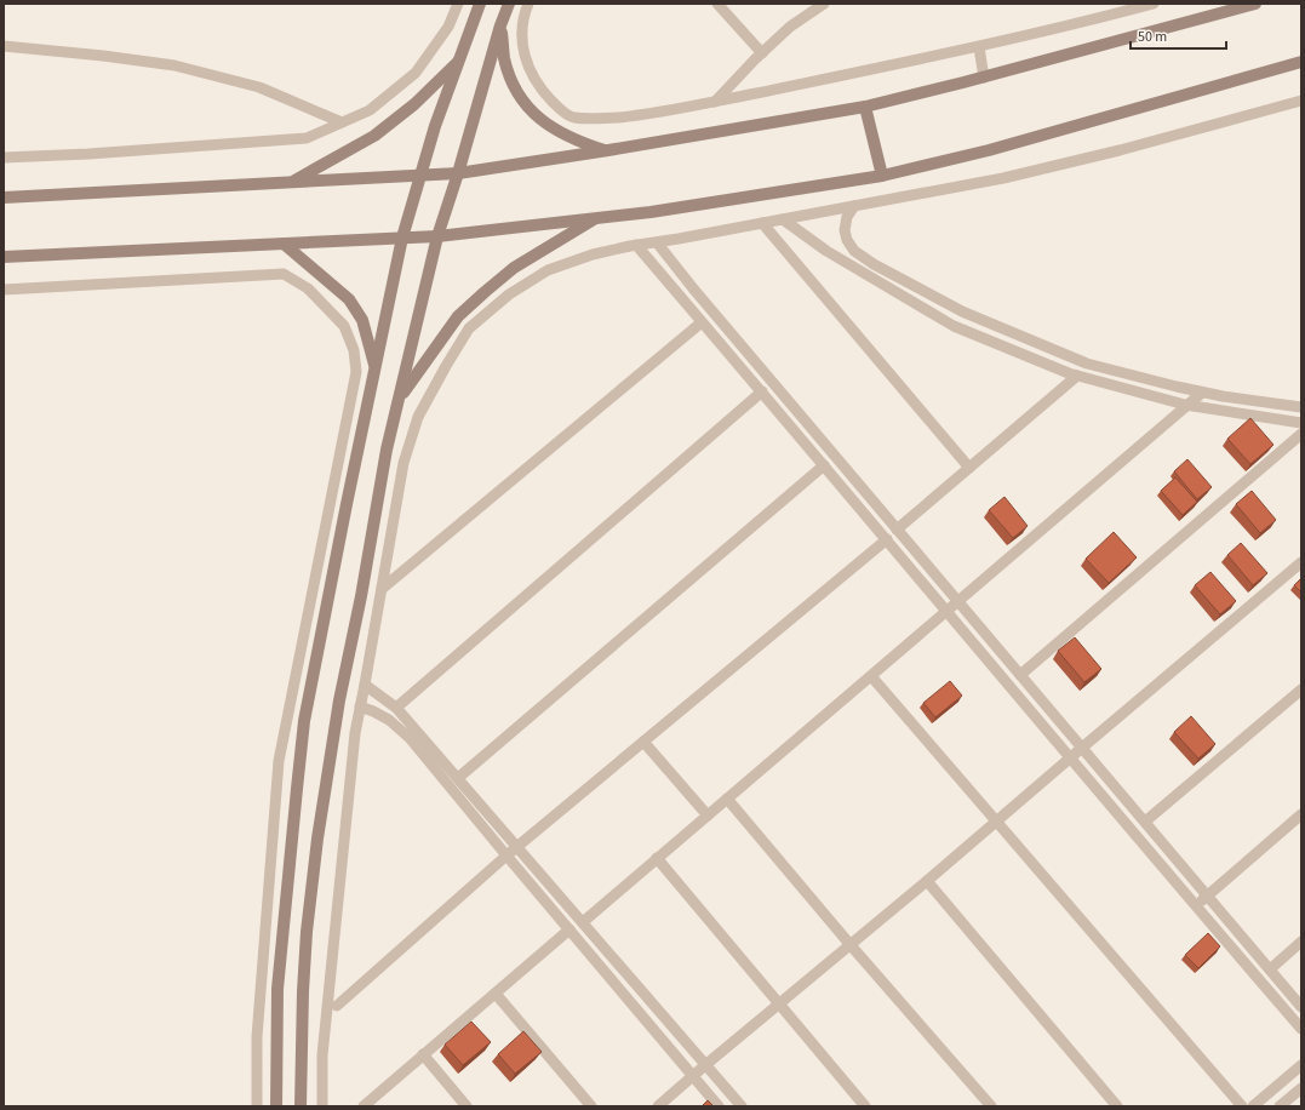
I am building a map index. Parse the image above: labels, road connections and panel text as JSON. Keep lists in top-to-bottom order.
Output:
{
  "scale_bar": "50 m"
}
